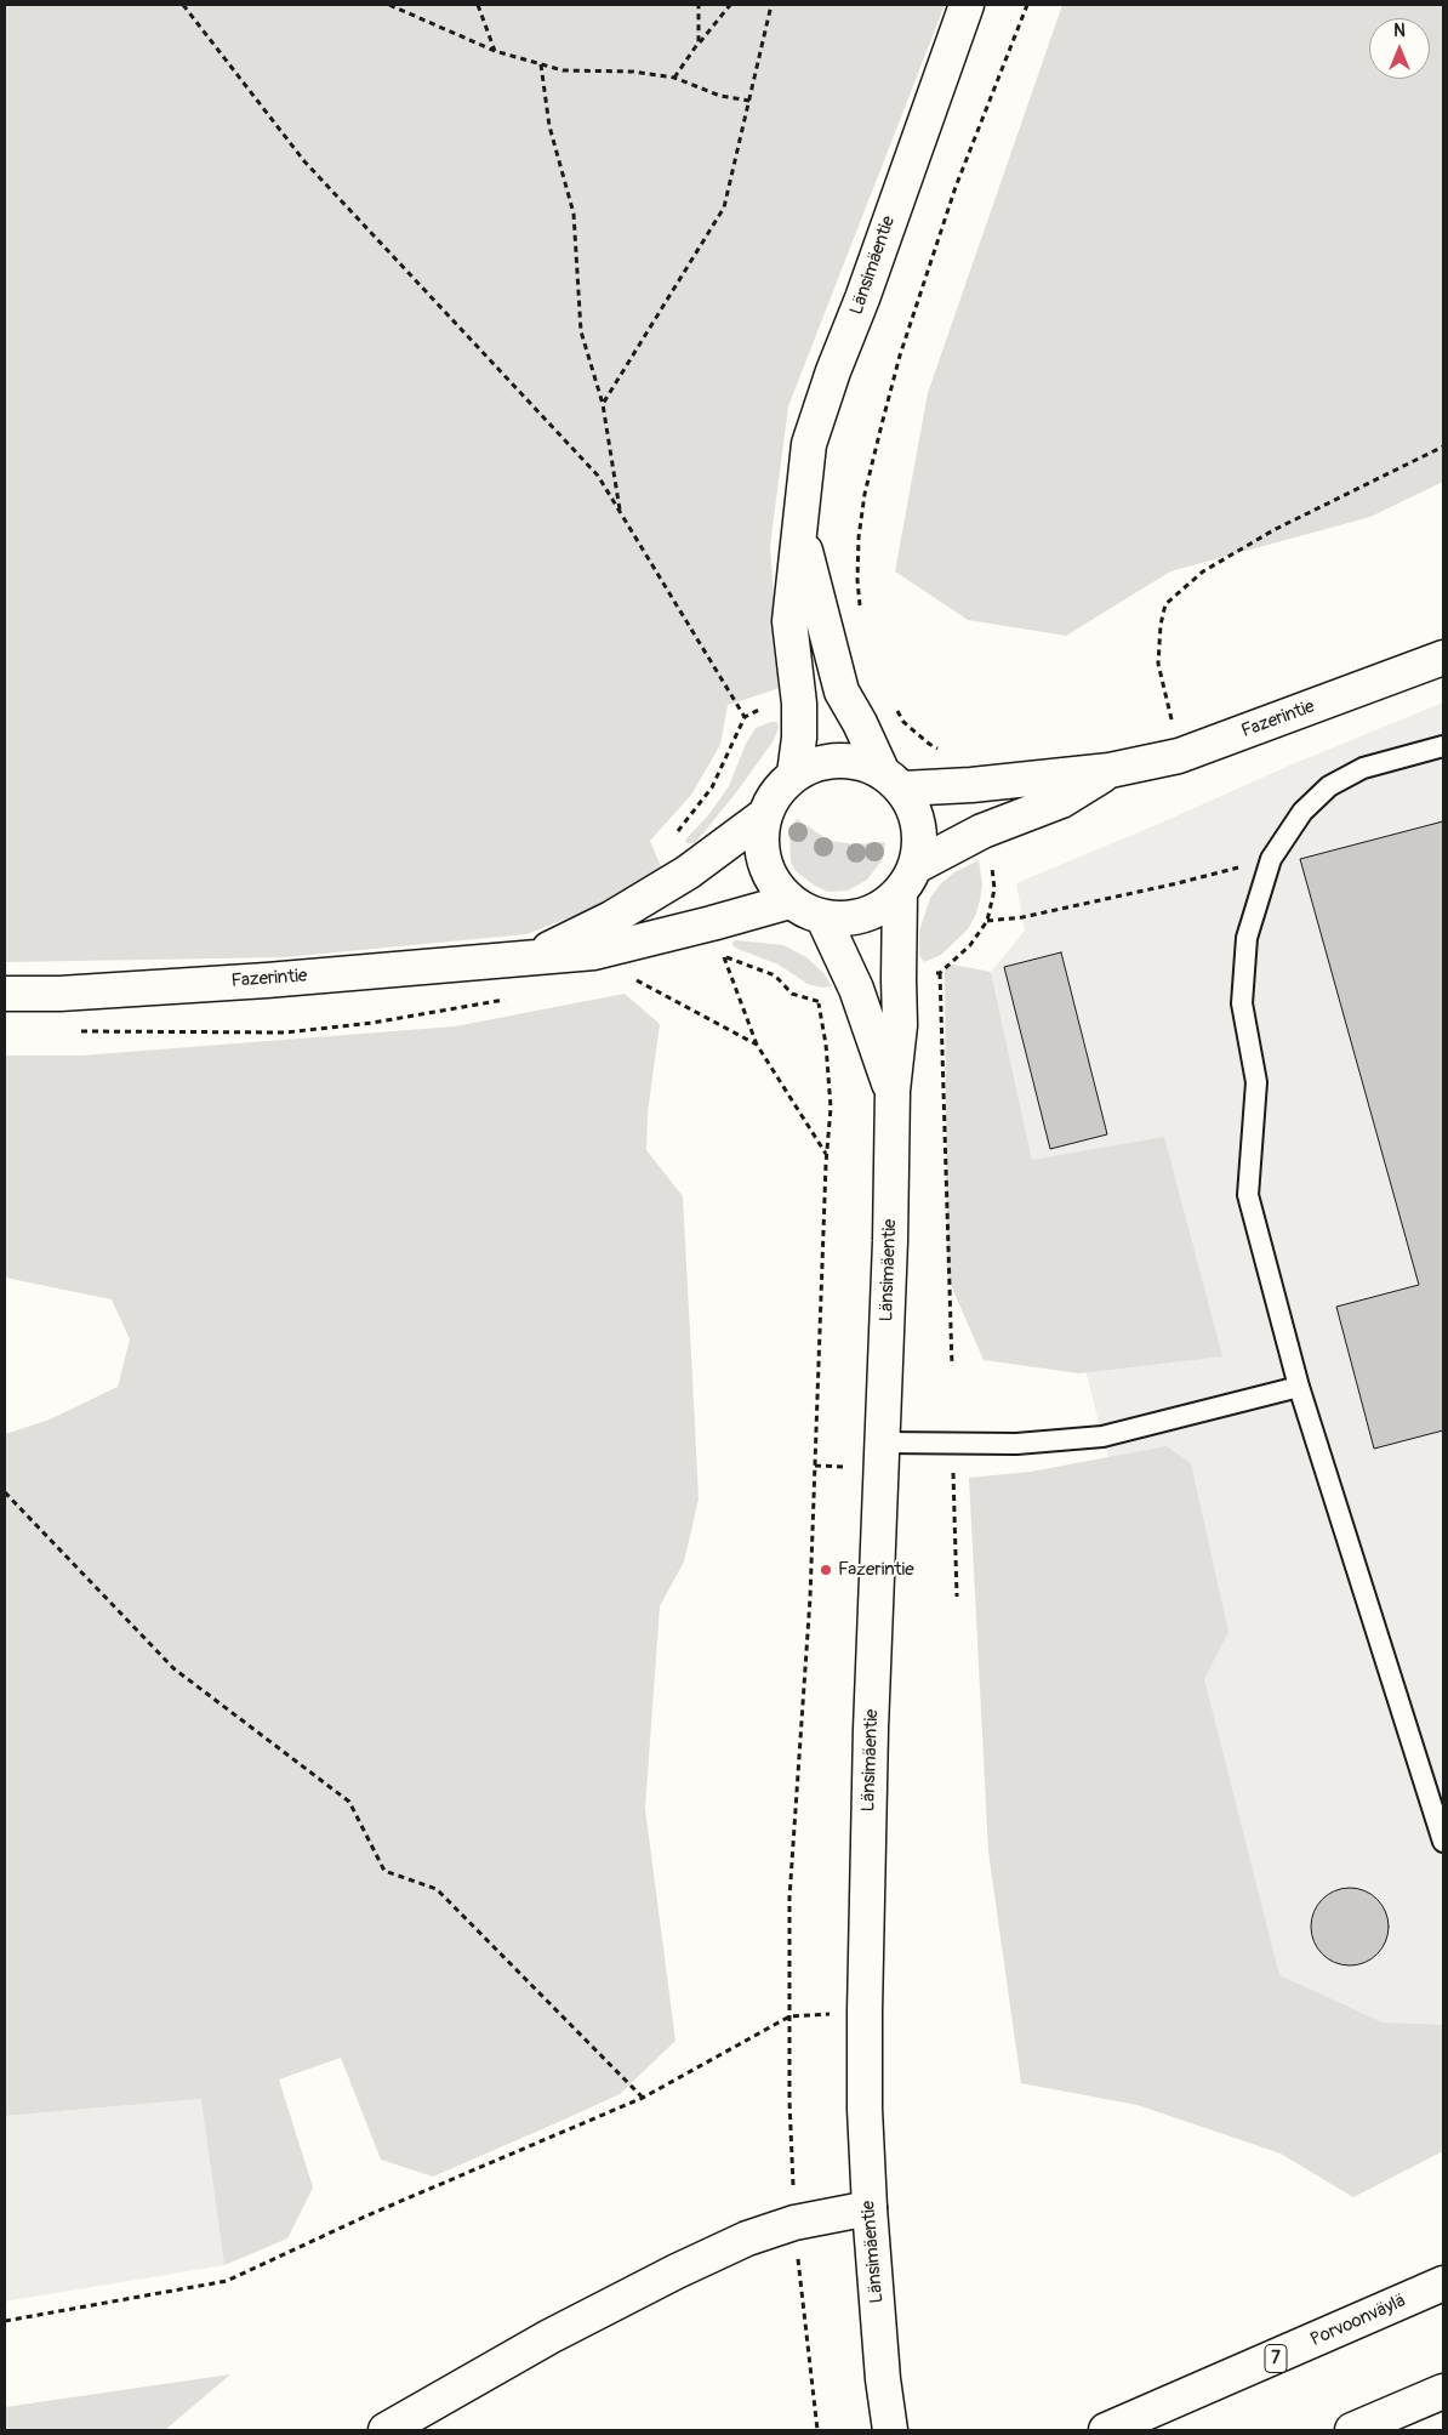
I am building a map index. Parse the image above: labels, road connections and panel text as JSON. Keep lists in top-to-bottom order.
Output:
{
  "streets": {
    "main road": [
      "Länsimäentie",
      "Fazerintie",
      "Porvoonväylä",
      "7"
    ]
  },
  "crossings": [
    ["Länsimäentie", "Fazerintie"]
  ],
  "places": ["Fazerintie"],
  "north": "top"
}
